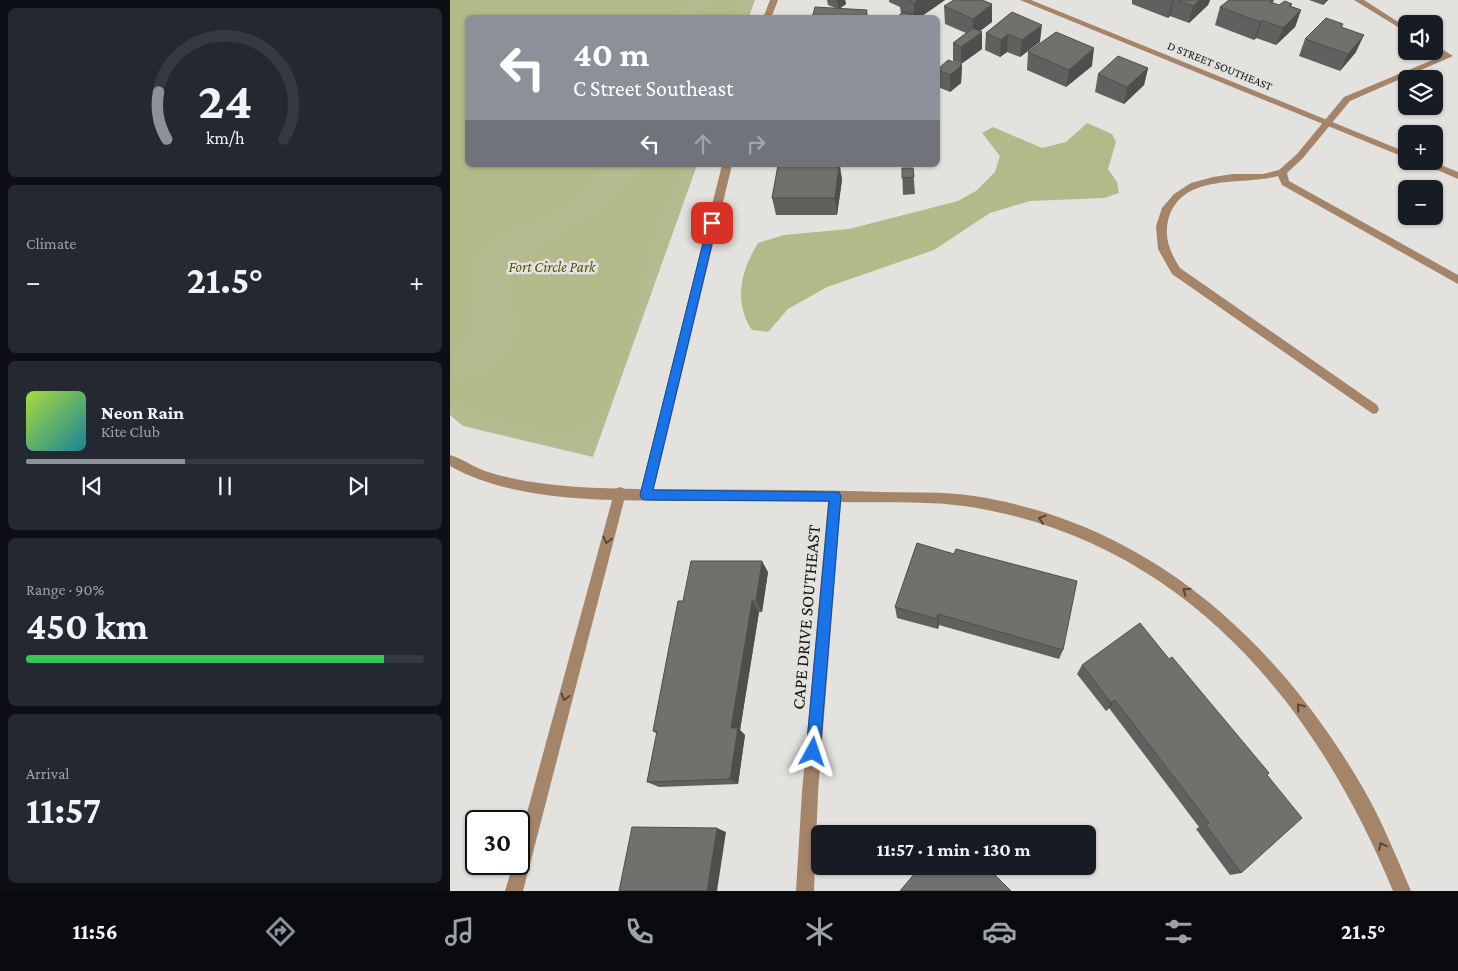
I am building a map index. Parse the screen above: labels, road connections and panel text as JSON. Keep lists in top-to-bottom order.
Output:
{
  "streets": {
    "street": ["D STREET SOUTHEAST", "CAPE DRIVE SOUTHEAST"]
  },
  "parks": ["Fort Circle Park"],
  "page": {
    "map_buttons": ["+", "−"],
    "turn": ["40 m", "C Street Southeast"],
    "tile": [
      "Climate",
      ["Range · 90%", "450 km"],
      ["Arrival", "11:57"]
    ],
    "heat": ["−", "21.5°", "+"],
    "song": ["Neon Rain", "Kite Club"],
    "limit": "30",
    "trip": "11:57 · 1 min · 130 m",
    "tabs": ["11:56", "21.5°"],
    "gauge": ["24", "km/h"]
  }
}
